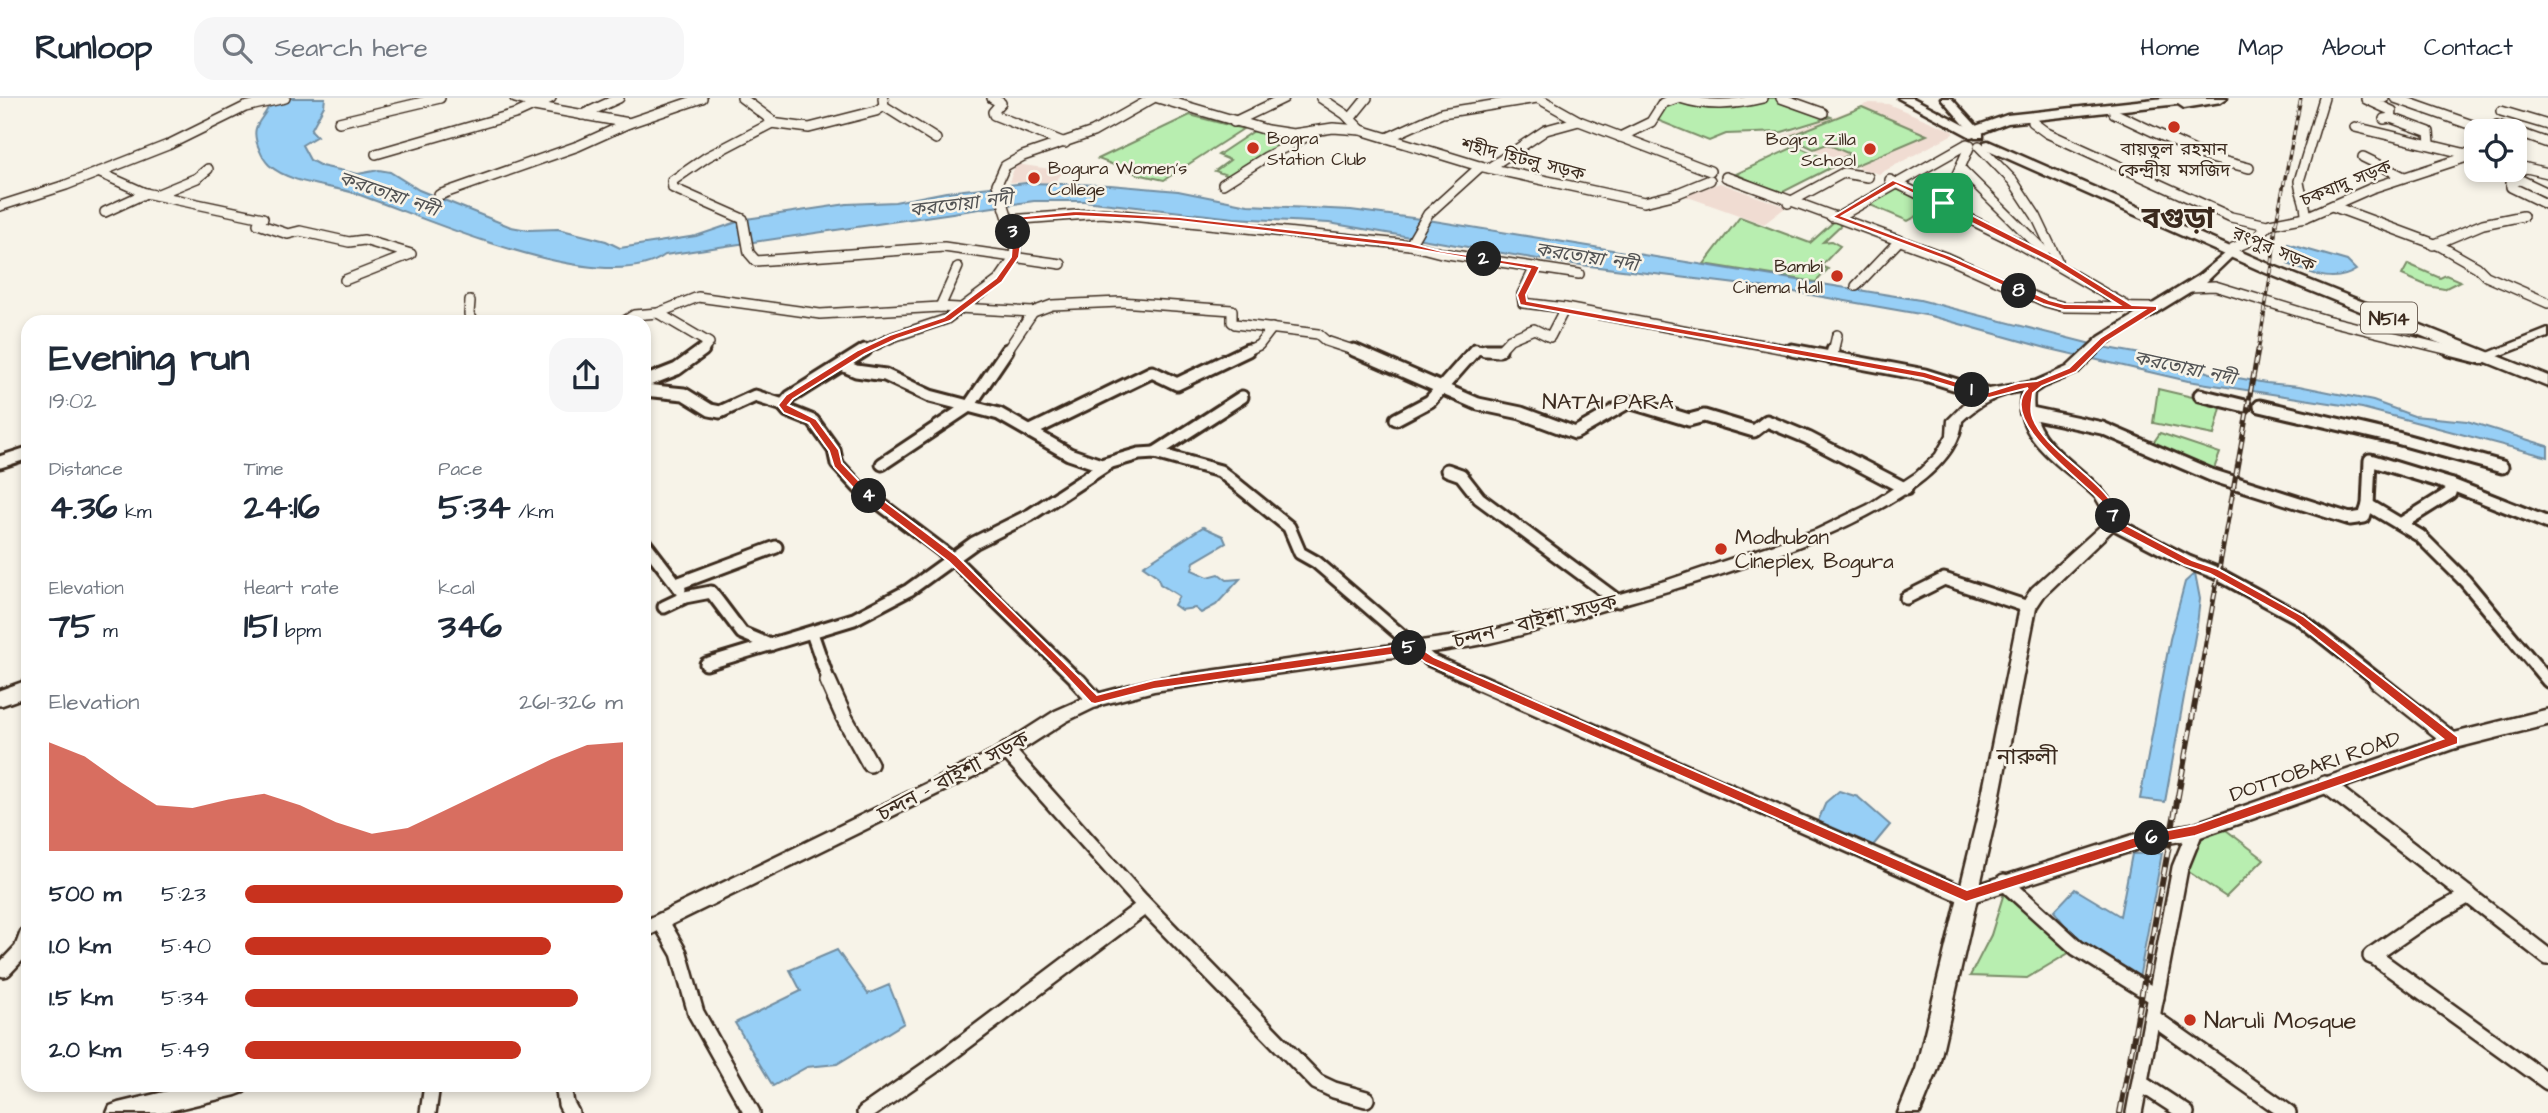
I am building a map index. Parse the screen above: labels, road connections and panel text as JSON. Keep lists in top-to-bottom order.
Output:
{
  "streets": {
    "highway": ["রংপুর সড়ক", "N514"],
    "main road": ["চন্দন - বাইশা সড়ক"],
    "street": ["শহীদ হিটলু সড়ক", "চকযাদু সড়ক", "DOTTOBARI ROAD"]
  },
  "crossings": [
    ["চকযাদু সড়ক", "রংপুর সড়ক"],
    ["রংপুর সড়ক", "N514"]
  ],
  "districts": ["বগুড়া", "NATAI PARA", "নারুলী"],
  "water": ["করতোয়া নদী"],
  "places": [
    "বায়তুল রহমান কেন্দ্রীয় মসজিদ",
    "Bogra Station Club",
    "Bogra Zilla School",
    "Bogura Women's College",
    "Bambi Cinema Hall",
    "Modhuban Cineplex, Bogura",
    "Naruli Mosque"
  ],
  "page": {
    "header": "Runloop",
    "search": "Search here",
    "nav": [
      "Home",
      "Map",
      "About",
      "Contact"
    ],
    "pins": [
      "3",
      "2",
      "8",
      "1",
      "4",
      "7",
      "5",
      "6"
    ],
    "heading": ["Evening run", "19:02"],
    "stats": [
      ["Distance", "4.36 km"],
      ["Time", "24:16"],
      ["Pace", "5:34 /km"],
      ["Elevation", "75 m"],
      ["Heart rate", "151 bpm"],
      ["kcal", "346"]
    ],
    "chart": ["Elevation", "261–326 m"],
    "list": [
      {
        "name": "500 m",
        "note": "5:23"
      },
      {
        "name": "1.0 km",
        "note": "5:40"
      },
      {
        "name": "1.5 km",
        "note": "5:34"
      },
      {
        "name": "2.0 km",
        "note": "5:49"
      }
    ]
  }
}
